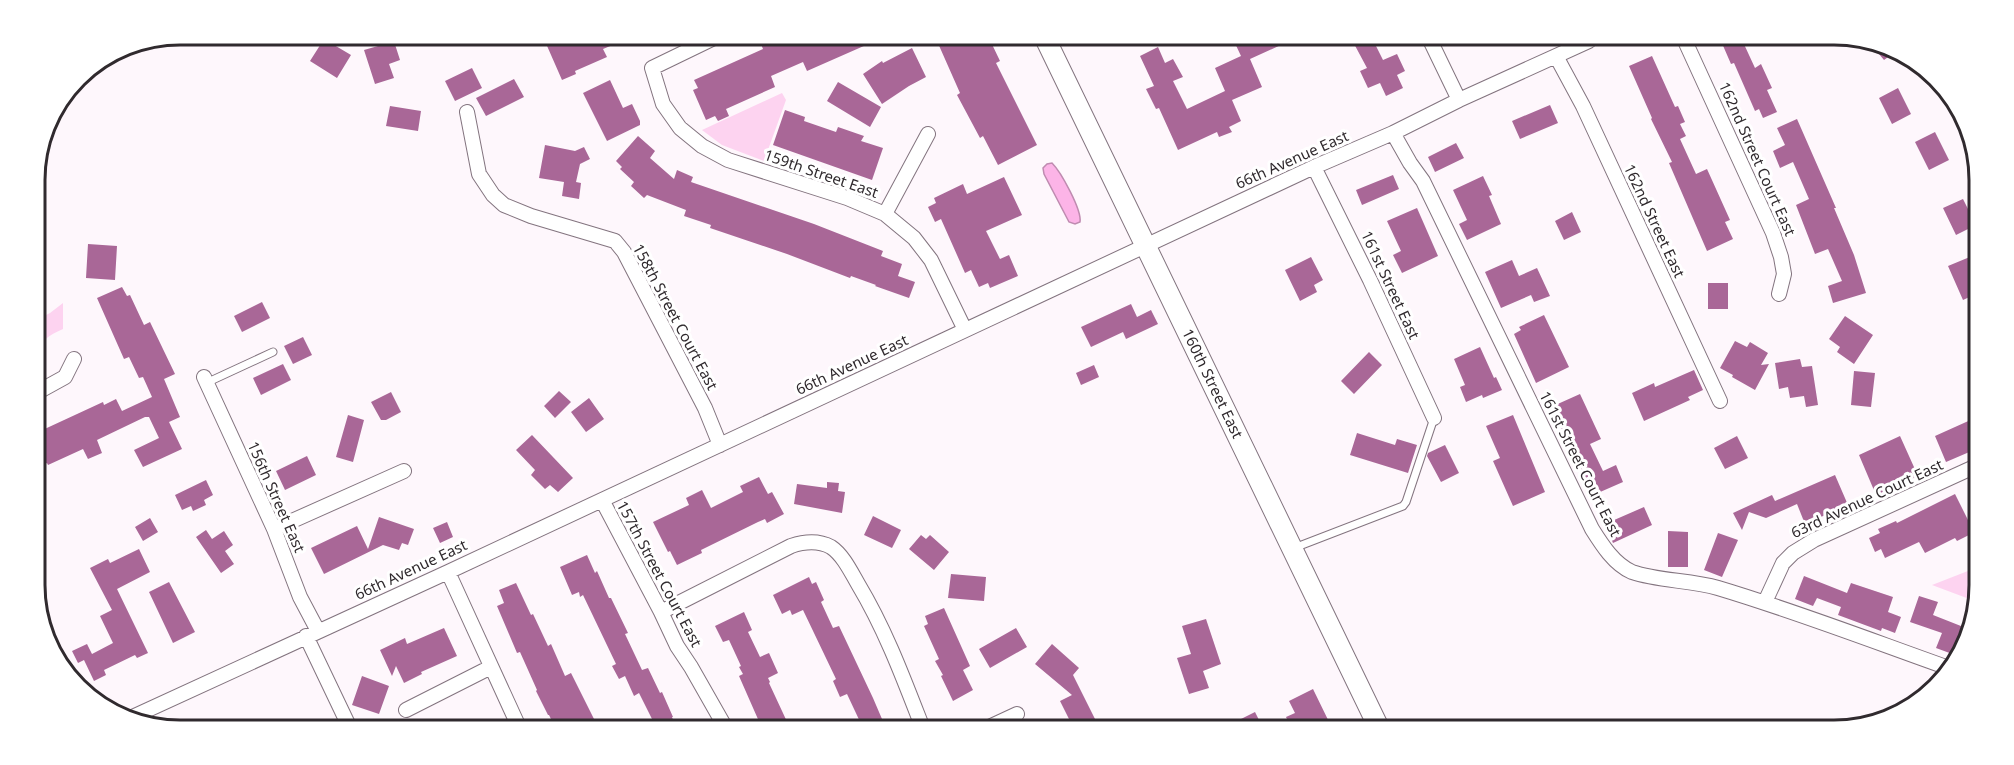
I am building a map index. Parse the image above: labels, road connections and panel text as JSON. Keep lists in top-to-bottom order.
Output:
{
  "streets": {
    "main road": ["160th Street East"],
    "street": [
      "162nd Street Court East",
      "66th Avenue East",
      "159th Street East",
      "162nd Street East",
      "161st Street East",
      "158th Street Court East",
      "161st Street Court East",
      "156th Street East",
      "63rd Avenue Court East",
      "157th Street Court East"
    ]
  },
  "crossings": [
    ["66th Avenue East", "159th Street East"],
    ["66th Avenue East", "162nd Street East"],
    ["66th Avenue East", "161st Street East"],
    ["66th Avenue East", "158th Street Court East"],
    ["66th Avenue East", "160th Street East"],
    ["66th Avenue East", "161st Street Court East"],
    ["66th Avenue East", "156th Street East"],
    ["66th Avenue East", "157th Street Court East"],
    ["161st Street Court East", "63rd Avenue Court East"]
  ]
}
